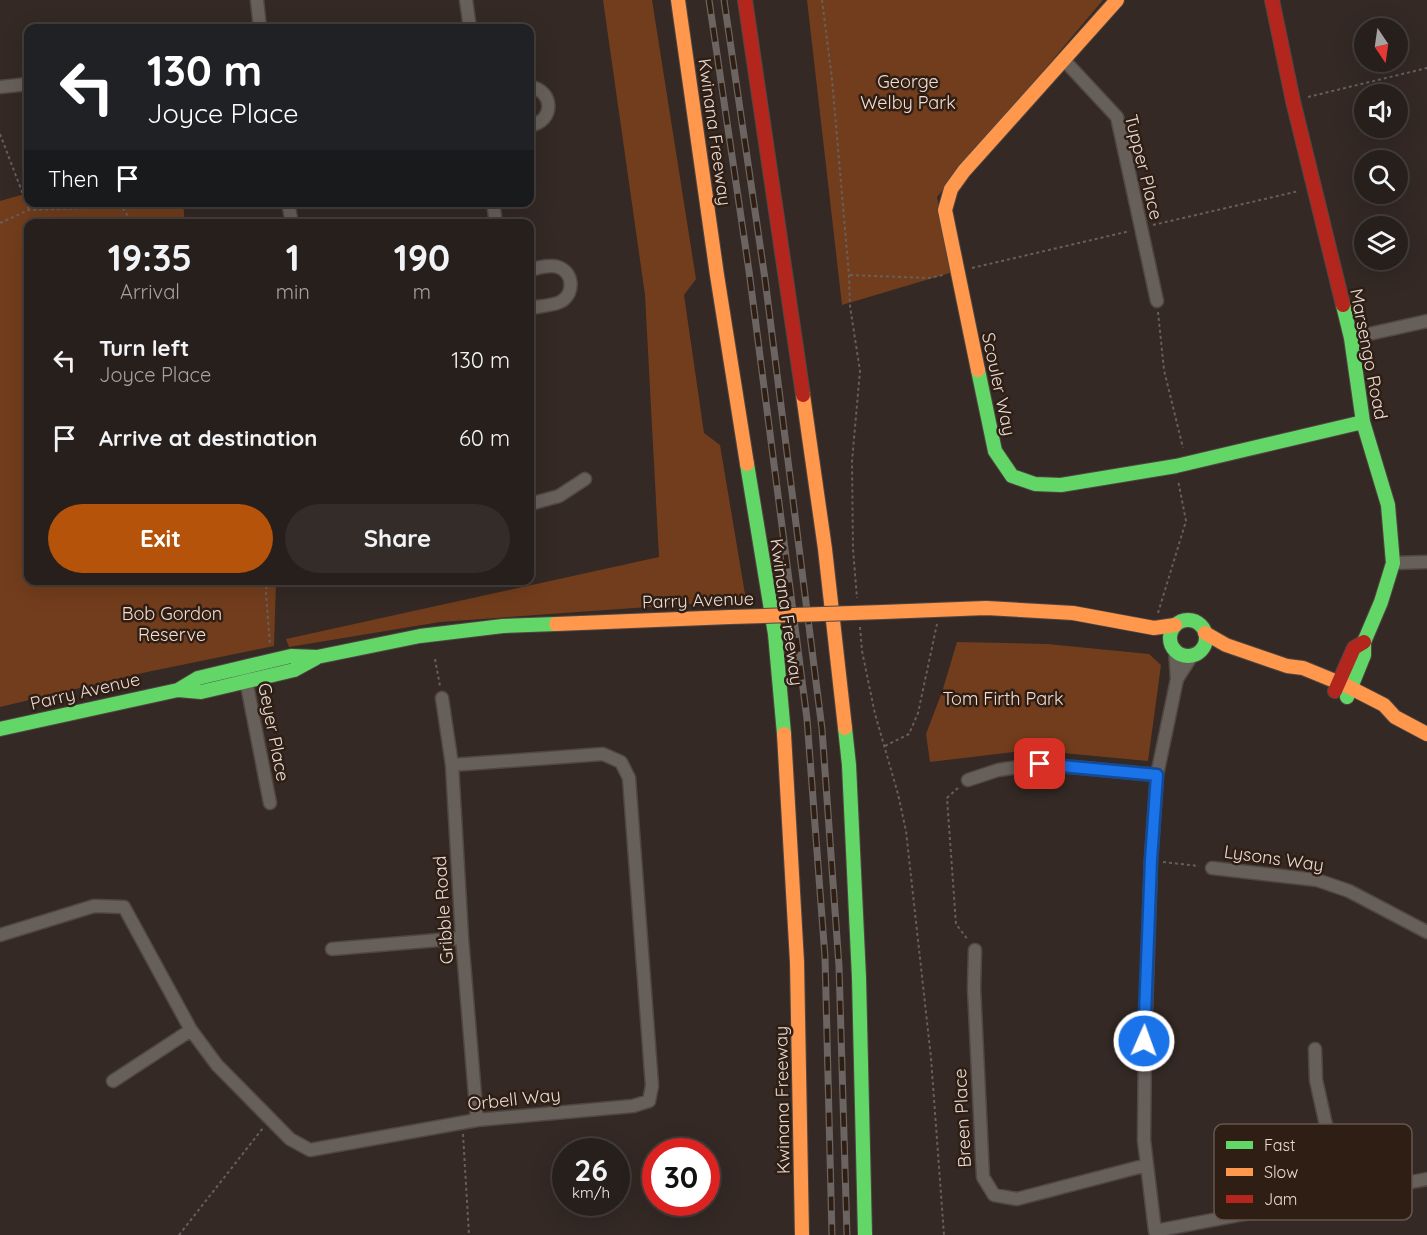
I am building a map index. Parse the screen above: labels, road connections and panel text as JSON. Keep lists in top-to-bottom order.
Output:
{
  "streets": {
    "main road": [
      "Kwinana Freeway",
      "Marsengo Road",
      "Scouler Way",
      "Parry Avenue"
    ],
    "street": [
      "Tupper Place",
      "Geyer Place",
      "Lysons Way",
      "Gribble Road",
      "Orbell Way",
      "Breen Place"
    ]
  },
  "crossings": [
    ["Tupper Place", "Scouler Way"],
    ["Marsengo Road", "Scouler Way"],
    ["Marsengo Road", "Parry Avenue"],
    ["Parry Avenue", "Geyer Place"],
    ["Gribble Road", "Orbell Way"]
  ],
  "parks": ["George Welby Park", "Bob Gordon Reserve", "Tom Firth Park"],
  "legend": ["Fast", "Slow", "Jam"],
  "north": "bottom",
  "page": {
    "turn": ["130 m", "Joyce Place"],
    "then": "Then",
    "eta": [
      "19:35",
      "Arrival",
      "1",
      "min",
      "190",
      "m"
    ],
    "list": [
      {
        "name": "Turn left",
        "note": "Joyce Place",
        "value": "130 m"
      },
      {
        "name": "Arrive at destination",
        "value": "60 m"
      }
    ],
    "buttons": ["Exit", "Share"],
    "speed": "26 km/h",
    "limit": "30"
  }
}
